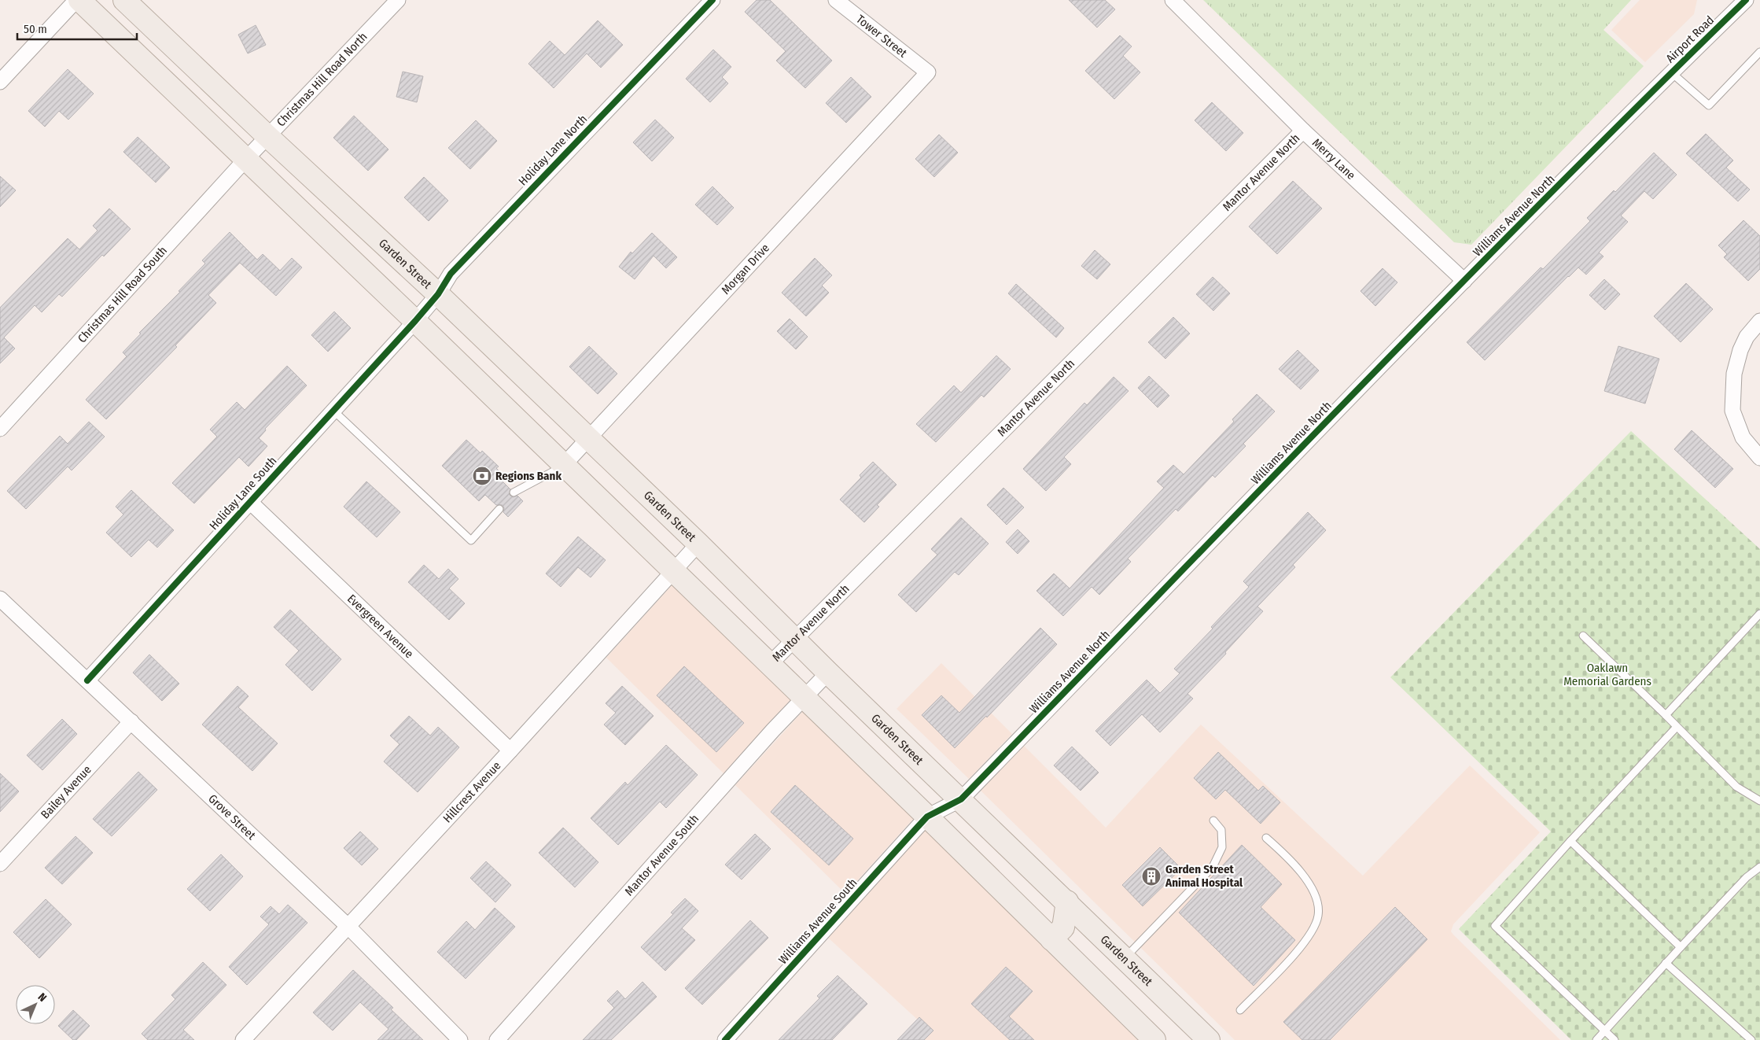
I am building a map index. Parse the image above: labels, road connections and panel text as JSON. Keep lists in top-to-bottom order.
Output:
{
  "streets": {
    "main road": ["Garden Street"],
    "street": [
      "Tower Street",
      "Airport Road",
      "Christmas Hill Road North",
      "Holiday Lane North",
      "Merry Lane",
      "Mantor Avenue North",
      "Williams Avenue North",
      "Morgan Drive",
      "Christmas Hill Road South",
      "Holiday Lane South",
      "Evergreen Avenue",
      "Hillcrest Avenue",
      "Bailey Avenue",
      "Grove Street",
      "Mantor Avenue South",
      "Williams Avenue South"
    ]
  },
  "crossings": [
    ["Tower Street", "Morgan Drive"],
    ["Airport Road", "Williams Avenue North"],
    ["Christmas Hill Road North", "Garden Street"],
    ["Christmas Hill Road North", "Christmas Hill Road South"],
    ["Holiday Lane North", "Garden Street"],
    ["Holiday Lane North", "Holiday Lane South"],
    ["Merry Lane", "Mantor Avenue North"],
    ["Merry Lane", "Williams Avenue North"],
    ["Mantor Avenue North", "Garden Street"],
    ["Williams Avenue North", "Garden Street"],
    ["Williams Avenue North", "Williams Avenue South"],
    ["Garden Street", "Morgan Drive"],
    ["Garden Street", "Hillcrest Avenue"],
    ["Garden Street", "Mantor Avenue South"],
    ["Holiday Lane South", "Evergreen Avenue"],
    ["Holiday Lane South", "Grove Street"],
    ["Evergreen Avenue", "Hillcrest Avenue"],
    ["Hillcrest Avenue", "Grove Street"],
    ["Bailey Avenue", "Grove Street"]
  ],
  "parks": ["Oaklawn Memorial Gardens"],
  "places": {
    "bank": ["Regions Bank"],
    "building": ["Garden Street Animal Hospital"]
  },
  "scale_bar": "50 m",
  "north": "top right"
}
